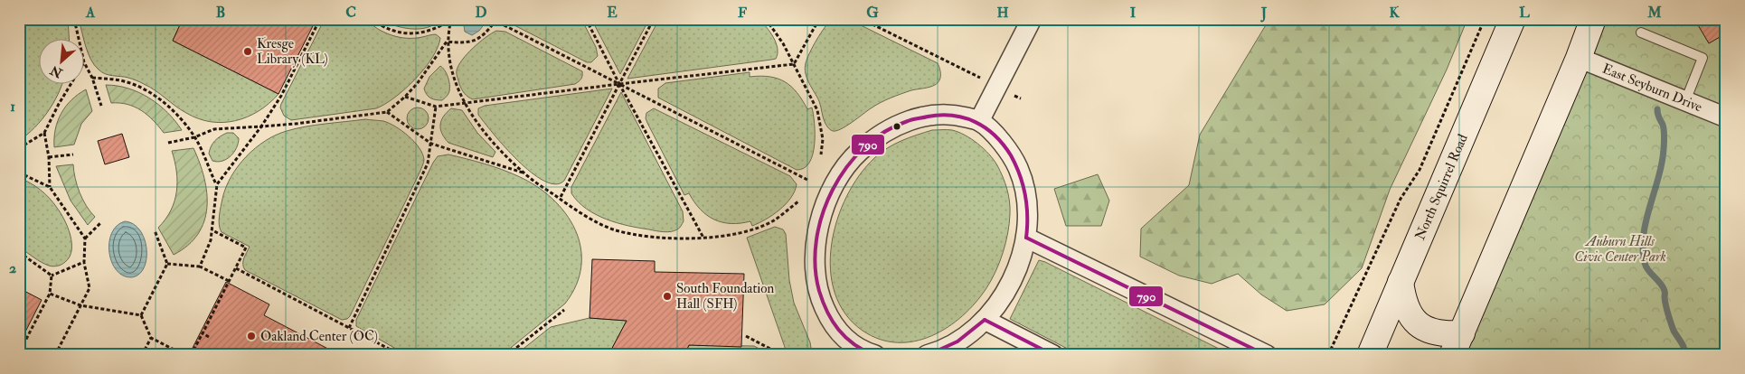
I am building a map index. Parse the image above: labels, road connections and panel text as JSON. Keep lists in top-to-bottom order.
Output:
{
  "streets": {
    "main road": ["North Squirrel Road"],
    "street": ["East Seyburn Drive"]
  },
  "parks": ["Auburn Hills Civic Center Park"],
  "places": ["Kresge Library (KL)", "South Foundation Hall (SFH)", "Oakland Center (OC)"],
  "lines": ["transit line 790"],
  "north": "bottom left",
  "grid": {
    "columns": [
      "A",
      "B",
      "C",
      "D",
      "E",
      "F",
      "G",
      "H",
      "I",
      "J",
      "K",
      "L",
      "M"
    ],
    "rows": ["1", "2"]
  }
}
